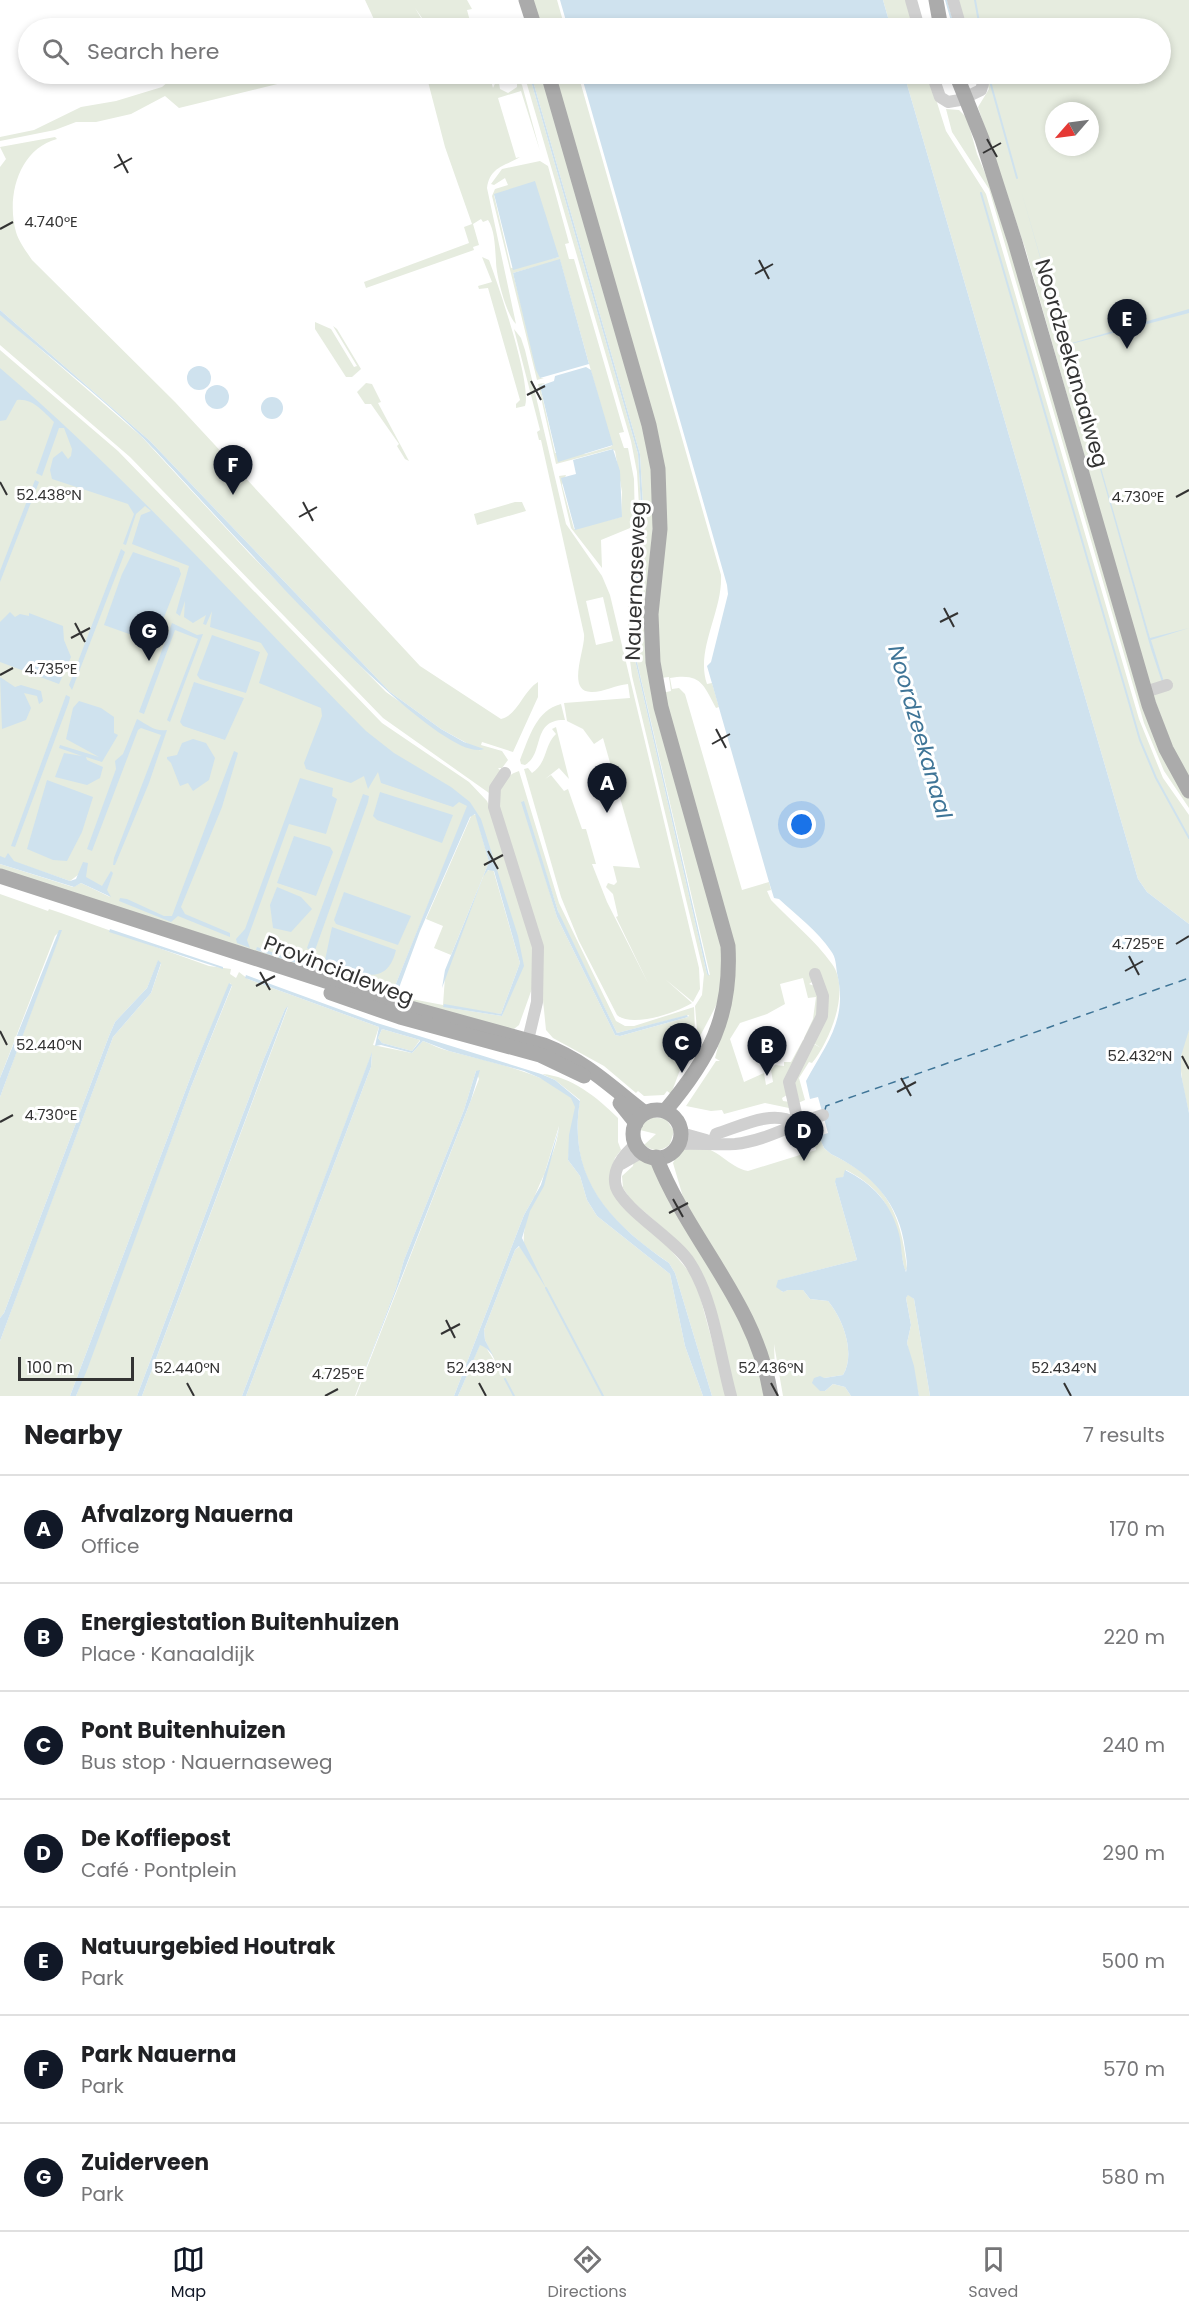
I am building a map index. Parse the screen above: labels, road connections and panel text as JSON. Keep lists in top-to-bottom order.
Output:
{
  "streets": {
    "main road": ["Noordzeekanaalweg", "Nauernaseweg", "Provincialeweg"]
  },
  "water": ["Noordzeekanaal"],
  "scale_bar": "100 m",
  "north": "bottom left",
  "page": {
    "search": "Search here",
    "pins": [
      "E",
      "F",
      "G",
      "A",
      "C",
      "B",
      "D"
    ],
    "scale": "100 m",
    "heading": ["Nearby", "7 results"],
    "list": [
      {
        "mark": "A",
        "name": "Afvalzorg Nauerna",
        "note": "Office",
        "value": "170 m"
      },
      {
        "mark": "B",
        "name": "Energiestation Buitenhuizen",
        "note": "Place · Kanaaldijk",
        "value": "220 m"
      },
      {
        "mark": "C",
        "name": "Pont Buitenhuizen",
        "note": "Bus stop · Nauernaseweg",
        "value": "240 m"
      },
      {
        "mark": "D",
        "name": "De Koffiepost",
        "note": "Café · Pontplein",
        "value": "290 m"
      },
      {
        "mark": "E",
        "name": "Natuurgebied Houtrak",
        "note": "Park",
        "value": "500 m"
      },
      {
        "mark": "F",
        "name": "Park Nauerna",
        "note": "Park",
        "value": "570 m"
      },
      {
        "mark": "G",
        "name": "Zuiderveen",
        "note": "Park",
        "value": "580 m"
      }
    ],
    "nav": ["Map", "Directions", "Saved"]
  },
  "coordinates": [
    "4.740°E",
    "52.438°N",
    "4.730°E",
    "4.735°E",
    "4.725°E",
    "52.440°N",
    "52.432°N",
    "52.436°N",
    "52.434°N"
  ]
}
